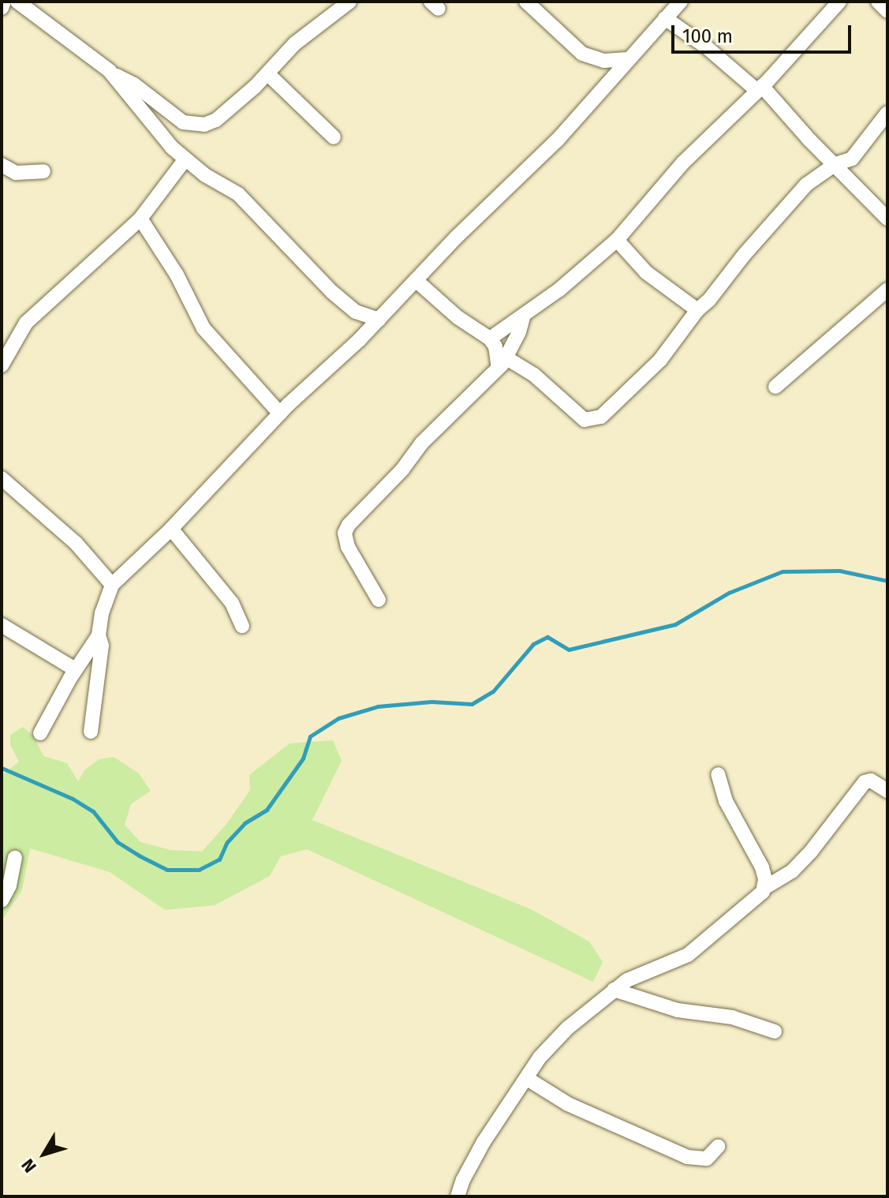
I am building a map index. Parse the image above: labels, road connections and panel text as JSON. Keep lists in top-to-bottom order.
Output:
{
  "scale_bar": "100 m",
  "north": "bottom left"
}
